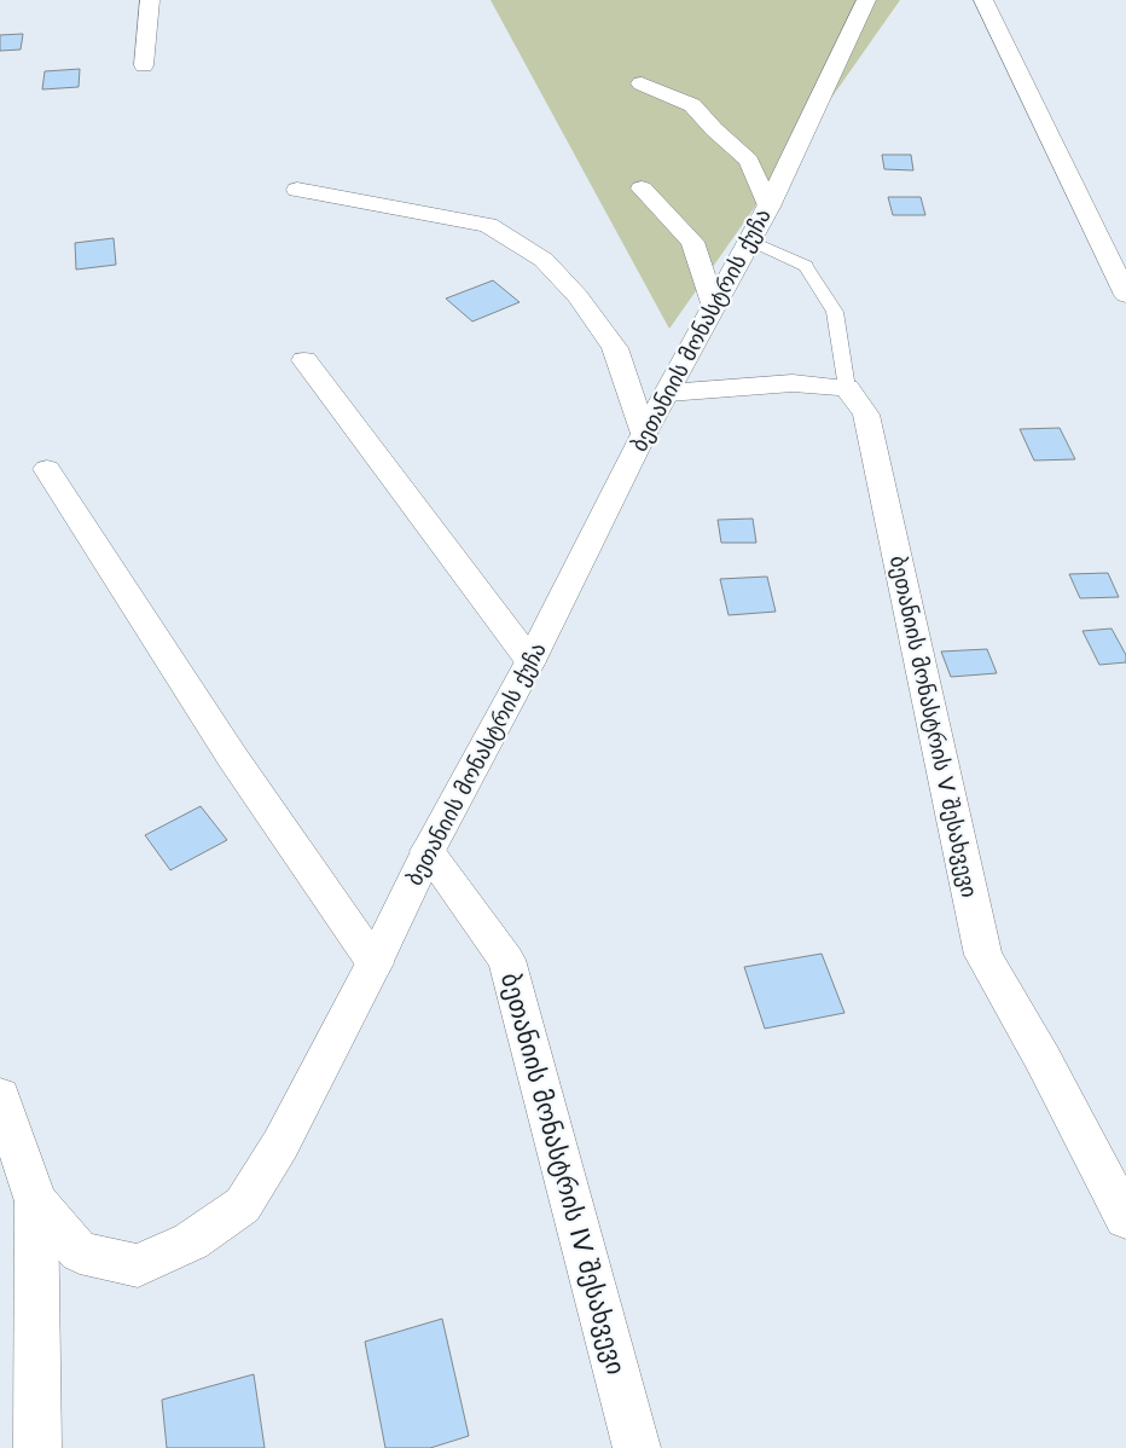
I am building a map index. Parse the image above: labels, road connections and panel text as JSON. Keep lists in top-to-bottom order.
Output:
{
  "streets": {
    "street": ["ბეთანიის მონასტრის ქუჩა", "ბეთანიის მონასტრის V შესახვევი", "ბეთანიის მონასტრის IV შესახვევი"]
  },
  "crossings": [
    ["ბეთანიის მონასტრის ქუჩა", "ბეთანიის მონასტრის IV შესახვევი"]
  ]
}
